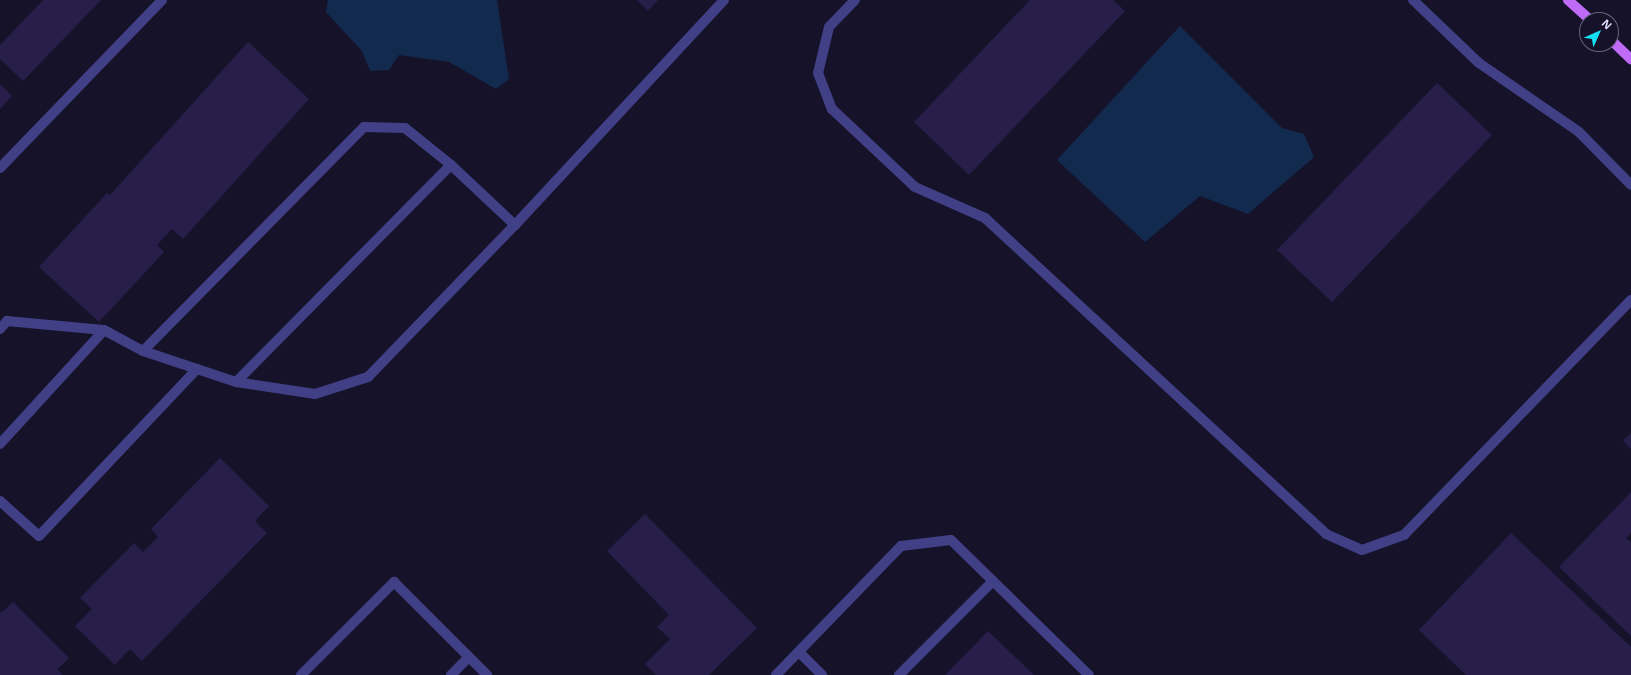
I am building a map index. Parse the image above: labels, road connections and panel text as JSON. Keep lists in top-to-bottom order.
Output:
{
  "north": "top right"
}
